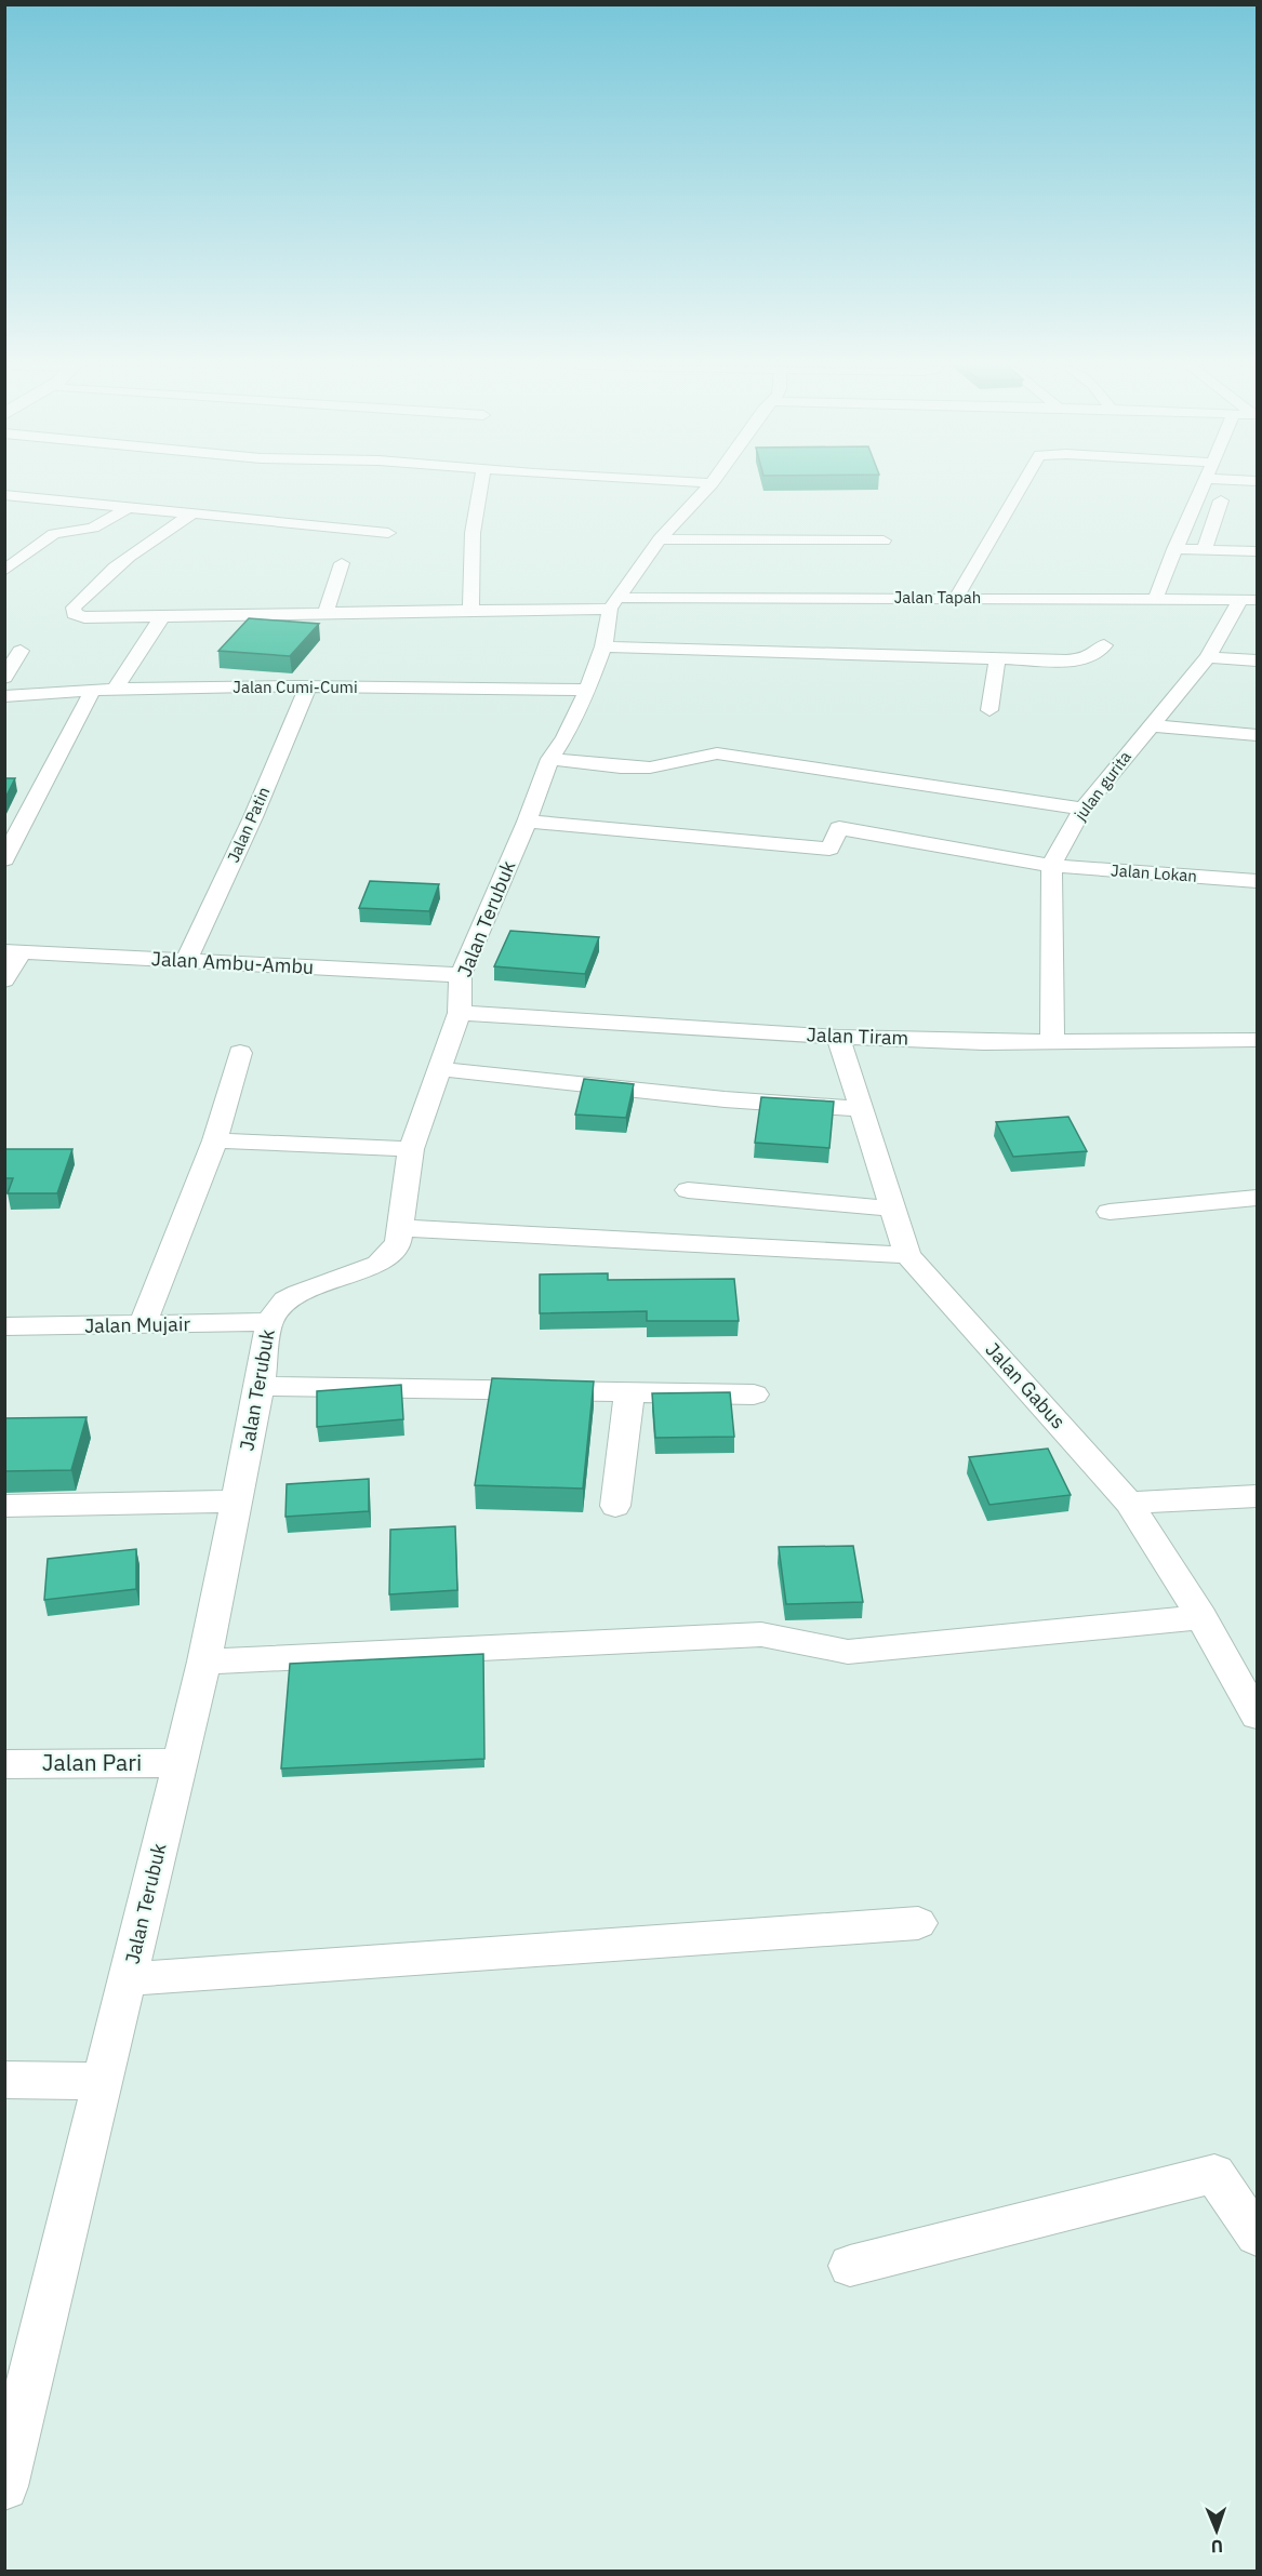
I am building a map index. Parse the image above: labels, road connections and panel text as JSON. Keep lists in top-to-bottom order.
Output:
{
  "streets": {
    "street": [
      "Jalan Tapah",
      "Jalan Cumi-Cumi",
      "julan gurita",
      "Jalan Patin",
      "Jalan Lokan",
      "Jalan Terubuk",
      "Jalan Ambu-Ambu",
      "Jalan Tiram",
      "Jalan Mujair",
      "Jalan Gabus",
      "Jalan Pari"
    ]
  },
  "crossings": [
    ["Jalan Tapah", "julan gurita"],
    ["Jalan Tapah", "Jalan Terubuk"],
    ["Jalan Cumi-Cumi", "Jalan Patin"],
    ["Jalan Cumi-Cumi", "Jalan Terubuk"],
    ["julan gurita", "Jalan Lokan"],
    ["julan gurita", "Jalan Tiram"],
    ["Jalan Patin", "Jalan Ambu-Ambu"],
    ["Jalan Lokan", "Jalan Terubuk"],
    ["Jalan Terubuk", "Jalan Ambu-Ambu"],
    ["Jalan Terubuk", "Jalan Tiram"],
    ["Jalan Terubuk", "Jalan Mujair"],
    ["Jalan Terubuk", "Jalan Pari"],
    ["Jalan Tiram", "Jalan Gabus"]
  ],
  "north": "bottom"
}
